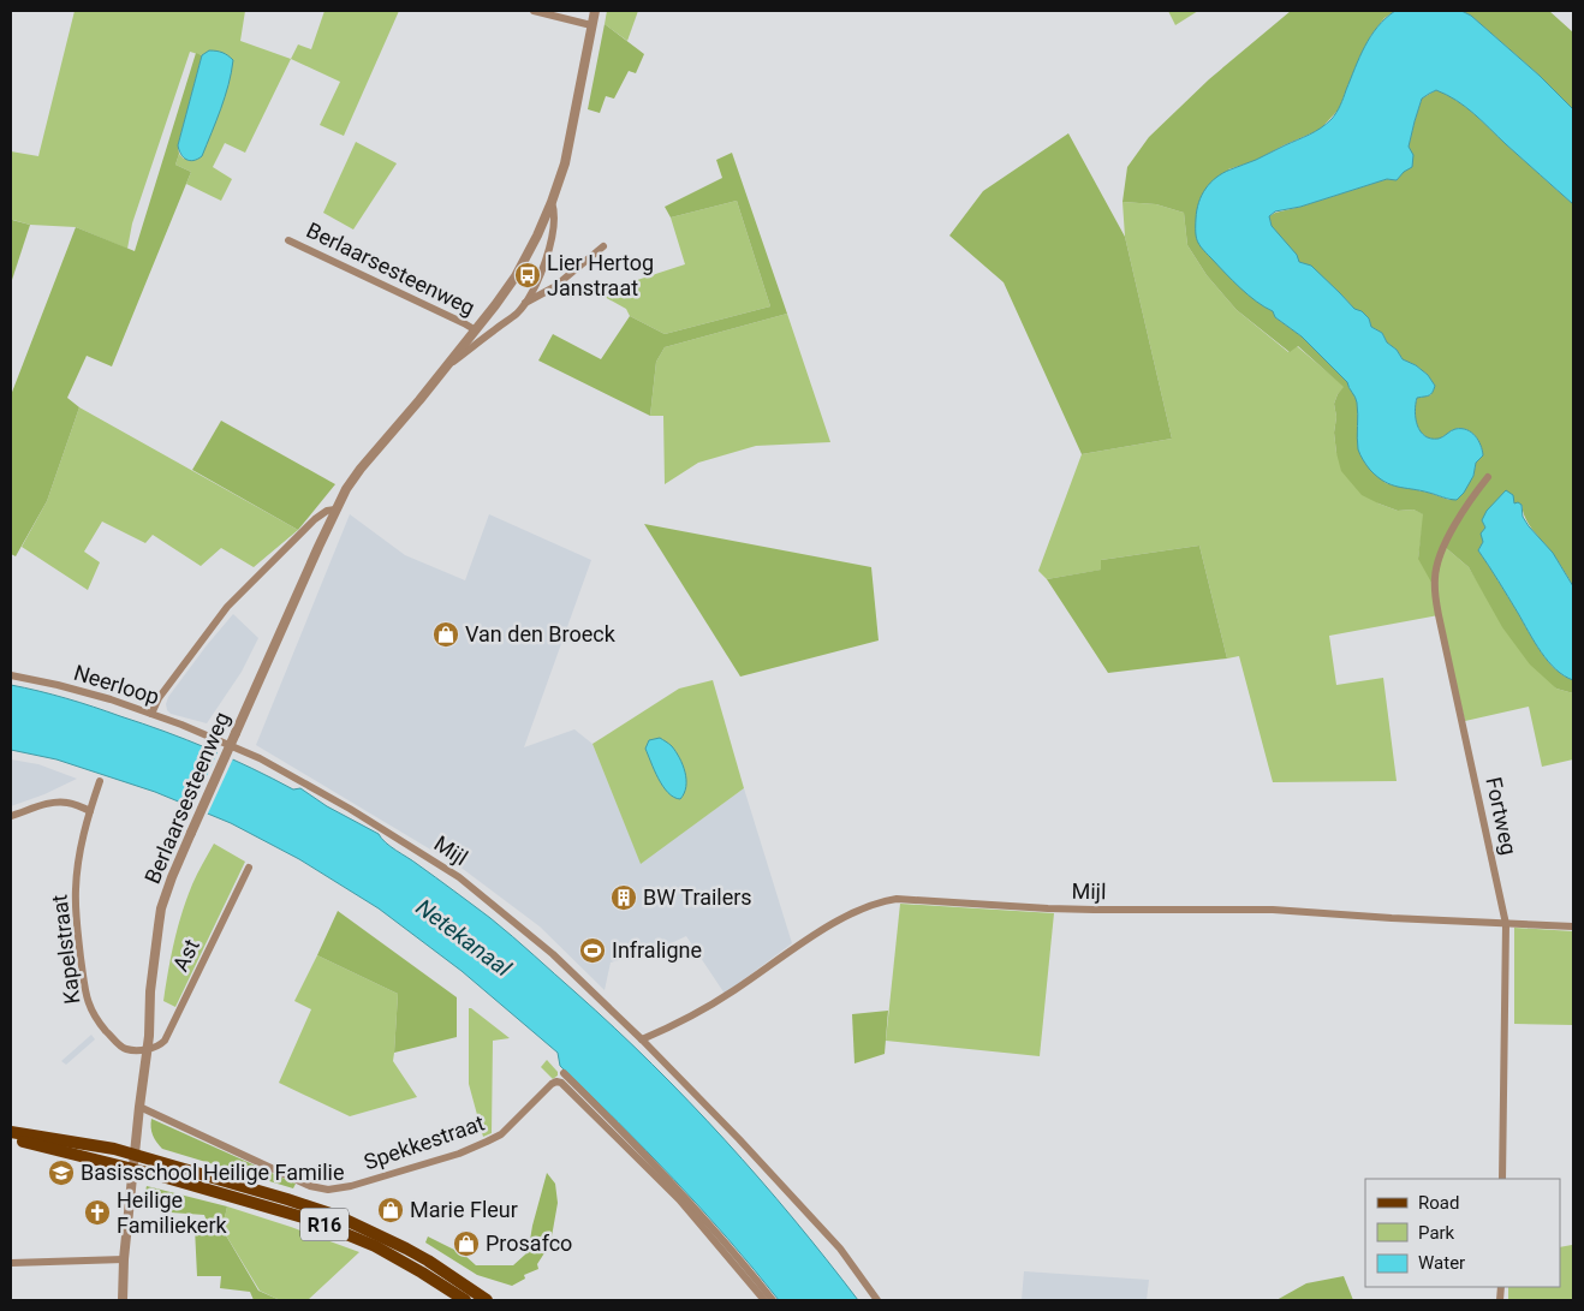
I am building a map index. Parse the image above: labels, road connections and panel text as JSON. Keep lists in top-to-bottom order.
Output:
{
  "streets": {
    "main road": ["R16"],
    "street": [
      "Berlaarsesteenweg",
      "Neerloop",
      "Fortweg",
      "Mijl",
      "Kapelstraat",
      "Ast",
      "Spekkestraat"
    ]
  },
  "crossings": [
    ["Berlaarsesteenweg", "Kapelstraat"],
    ["Berlaarsesteenweg", "Ast"],
    ["Berlaarsesteenweg", "Spekkestraat"],
    ["Berlaarsesteenweg", "R16"],
    ["Neerloop", "Mijl"],
    ["Fortweg", "Mijl"],
    ["Kapelstraat", "Ast"]
  ],
  "water": ["Netekanaal"],
  "places": {
    "bus stop": ["Lier Hertog Janstraat"],
    "shop": ["Van den Broeck", "Marie Fleur", "Prosafco"],
    "building": ["BW Trailers"],
    "sports": ["Infraligne"],
    "school or university": ["Basisschool Heilige Familie"],
    "church": ["Heilige Familiekerk"]
  },
  "legend": ["Road", "Park", "Water"]
}
